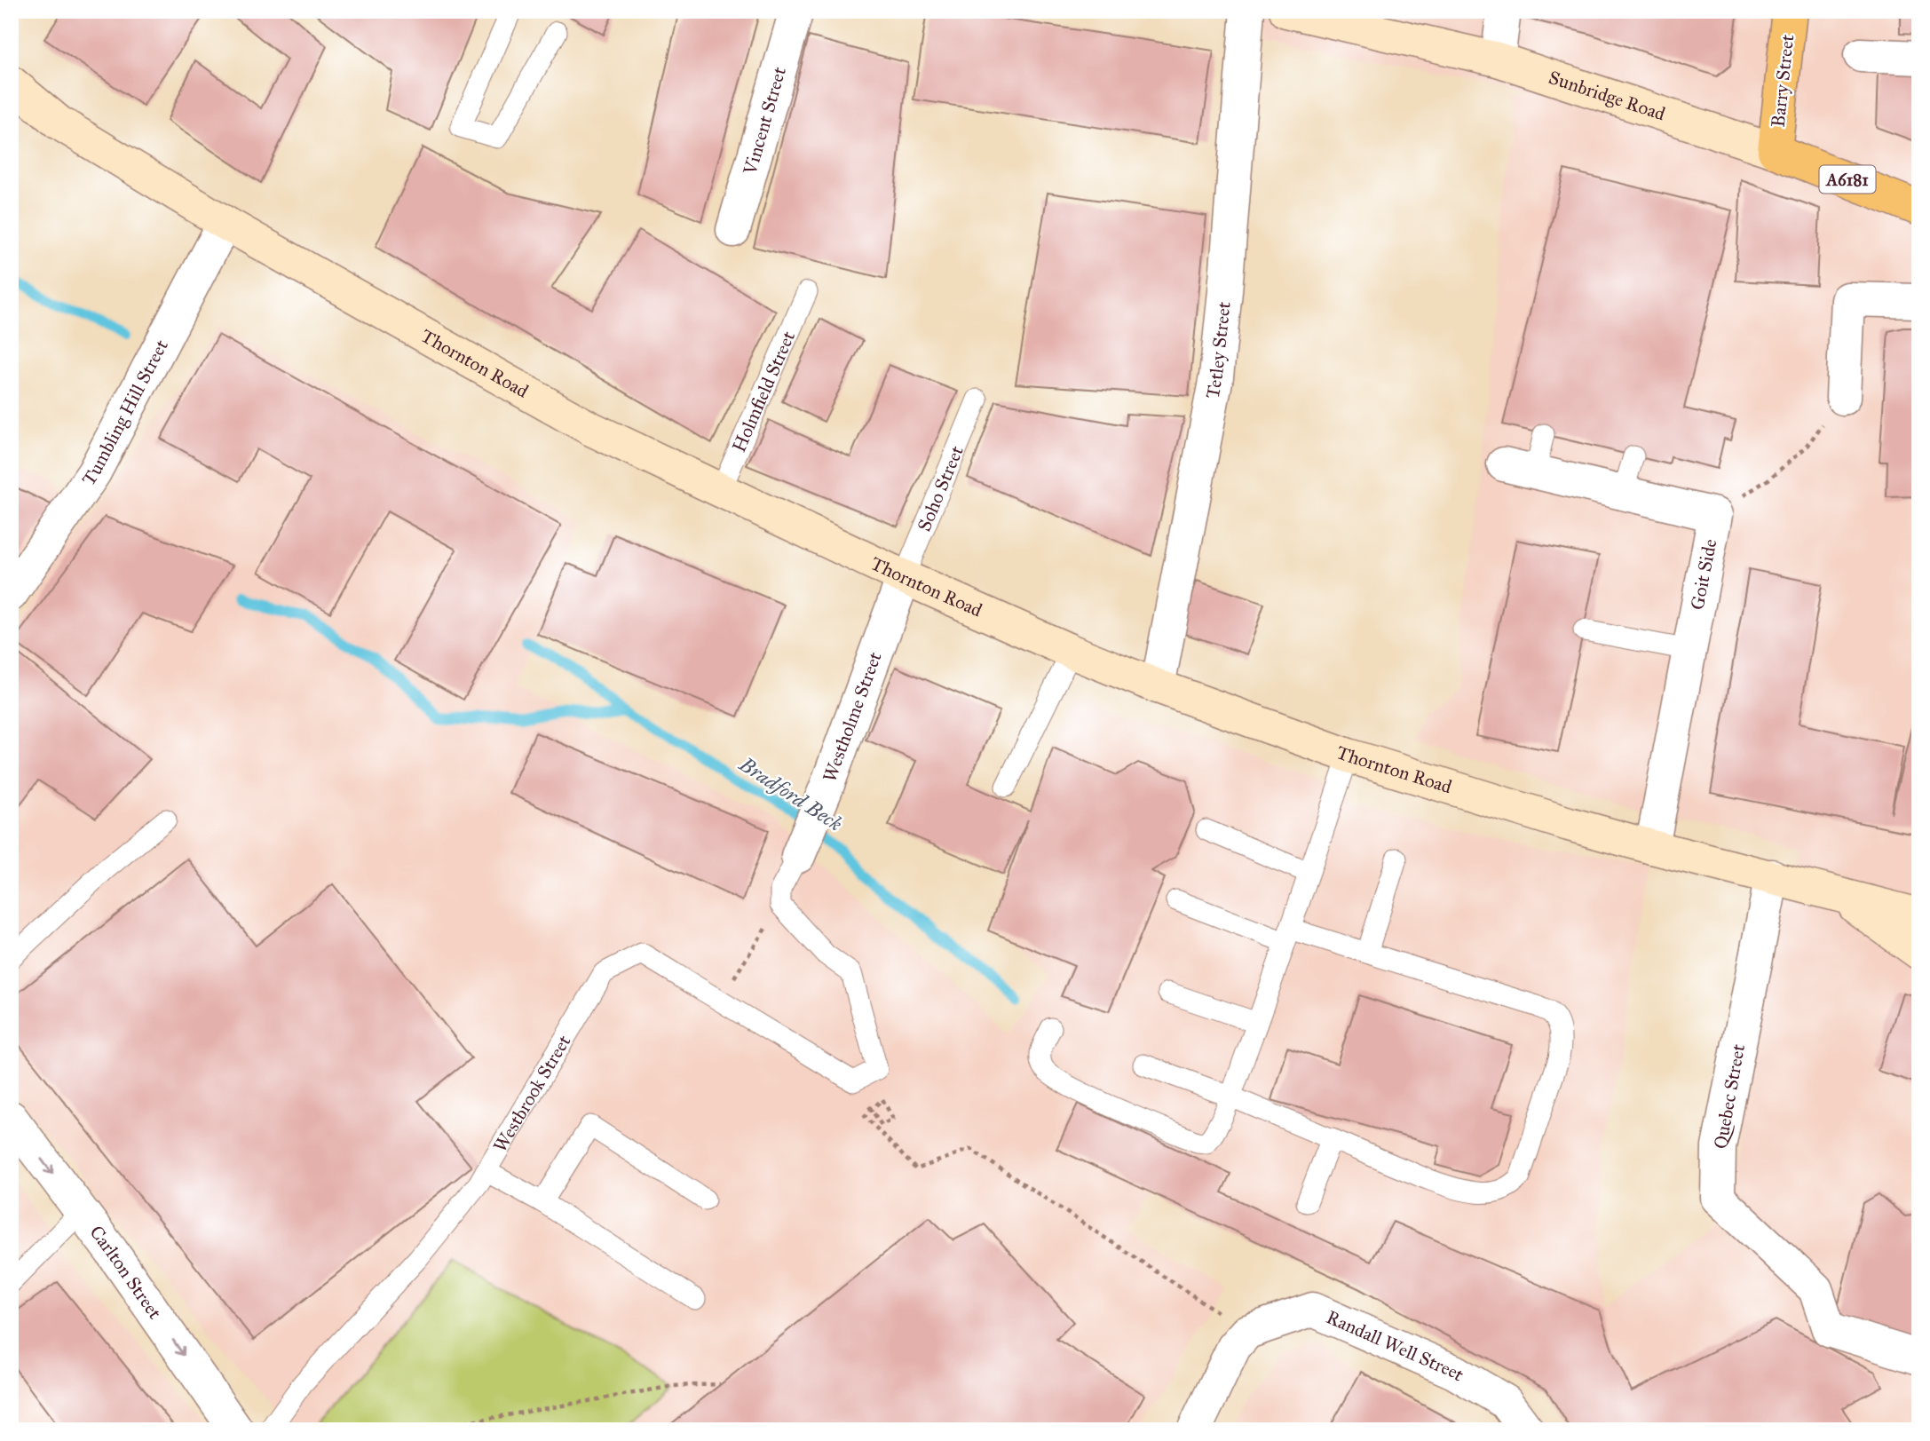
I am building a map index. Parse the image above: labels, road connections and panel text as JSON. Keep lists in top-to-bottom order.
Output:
{
  "streets": {
    "main road": [
      "Barry Street",
      "Sunbridge Road",
      "A6181",
      "Thornton Road"
    ],
    "street": [
      "Vincent Street",
      "Tetley Street",
      "Tumbling Hill Street",
      "Goit Side",
      "Westholme Street",
      "Quebec Street",
      "Carlton Street",
      "Randall Well Street"
    ],
    "lane": ["Holmfield Street", "Soho Street", "Westbrook Street"]
  },
  "crossings": [
    ["Barry Street", "Sunbridge Road"],
    ["Tetley Street", "Thornton Road"],
    ["Thornton Road", "Holmfield Street"],
    ["Thornton Road", "Tumbling Hill Street"],
    ["Thornton Road", "Soho Street"],
    ["Thornton Road", "Goit Side"],
    ["Thornton Road", "Westholme Street"],
    ["Thornton Road", "Quebec Street"],
    ["Soho Street", "Westholme Street"]
  ],
  "one_way": ["Carlton Street"],
  "water": ["Bradford Beck"]
}
